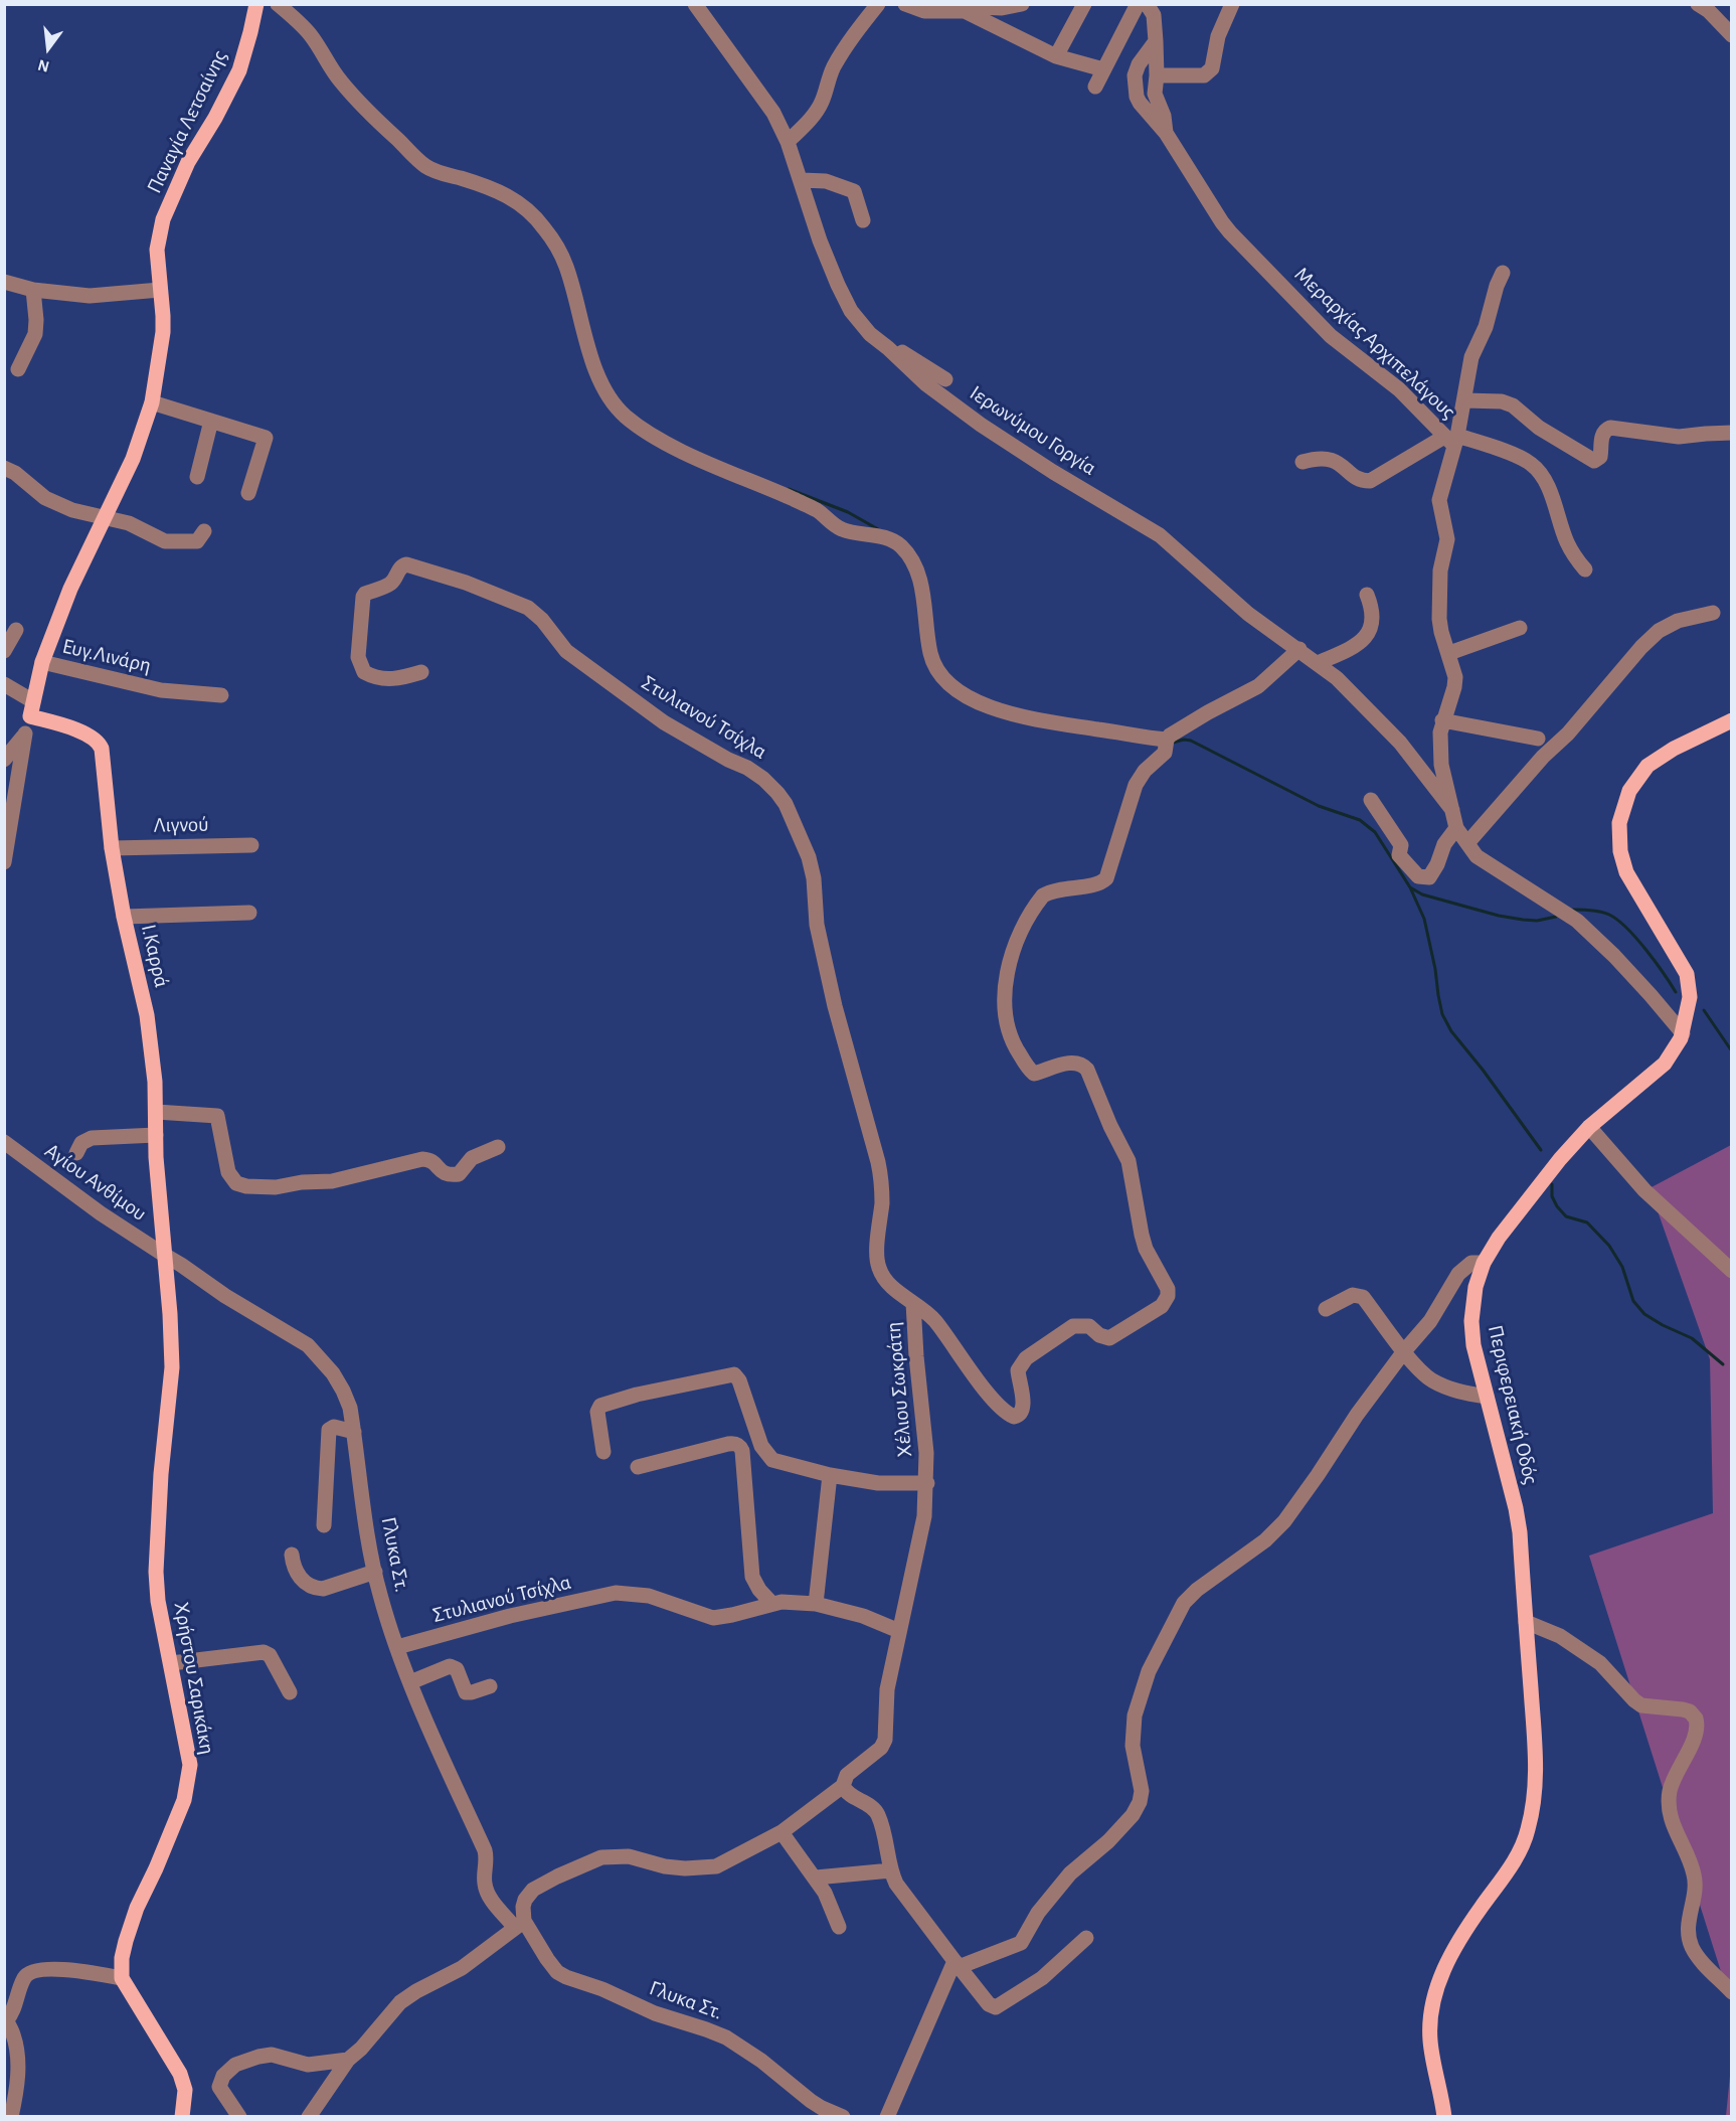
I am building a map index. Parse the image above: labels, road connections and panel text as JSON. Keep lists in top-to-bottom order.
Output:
{
  "streets": {
    "main road": [
      "Παναγία Λετσαίνης",
      "Ι.Καρρά",
      "Περιφερειακή Οδός",
      "Χρήστου Σαρικάκη"
    ],
    "street": [
      "Μεραρχίας Αρχιπελάγους",
      "Ιερωνύμου Γοργία",
      "Ευγ.Λινάρη",
      "Στυλιανού Τσίχλα",
      "Λιγνού",
      "Αγίου Ανθίμου",
      "Χέλιου Σωκράτη",
      "Γλυκα Στ."
    ]
  },
  "crossings": [
    ["Παναγία Λετσαίνης", "Ευγ.Λινάρη"],
    ["Παναγία Λετσαίνης", "Ι.Καρρά"],
    ["Μεραρχίας Αρχιπελάγους", "Ιερωνύμου Γοργία"],
    ["Στυλιανού Τσίχλα", "Χέλιου Σωκράτη"],
    ["Στυλιανού Τσίχλα", "Γλυκα Στ."],
    ["Λιγνού", "Ι.Καρρά"],
    ["Ι.Καρρά", "Αγίου Ανθίμου"],
    ["Ι.Καρρά", "Γλυκα Στ."],
    ["Ι.Καρρά", "Χρήστου Σαρικάκη"],
    ["Αγίου Ανθίμου", "Γλυκα Στ."],
    ["Αγίου Ανθίμου", "Χρήστου Σαρικάκη"],
    ["Χέλιου Σωκράτη", "Γλυκα Στ."],
    ["Γλυκα Στ.", "Χρήστου Σαρικάκη"]
  ],
  "north": "bottom"
}
